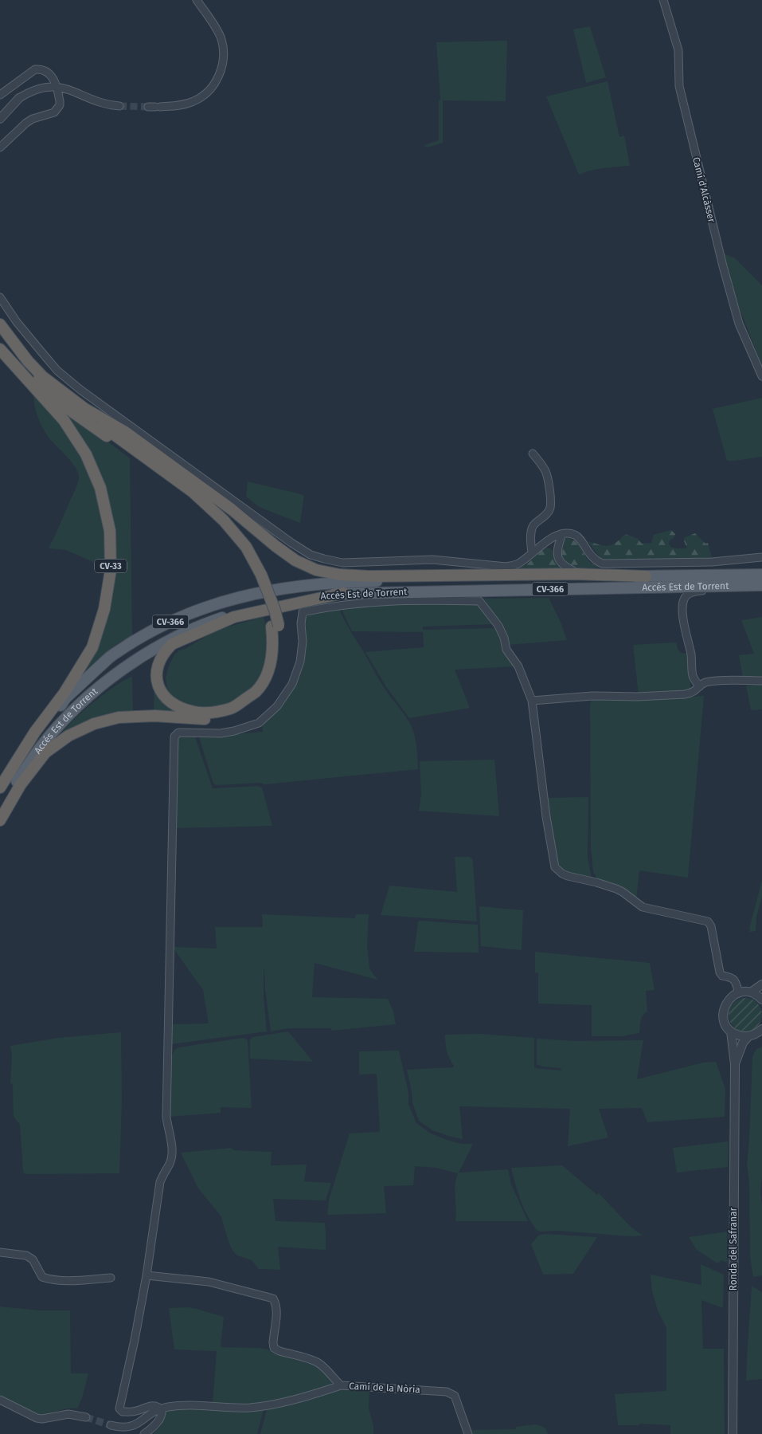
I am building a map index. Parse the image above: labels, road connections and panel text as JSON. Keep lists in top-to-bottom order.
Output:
{
  "streets": {
    "highway": ["CV-33"],
    "main road": ["Accés Est de Torrent", "CV-366"],
    "street": ["Camí d'Alcàsser", "Ronda del Safranar", "Camí de la Nòria"]
  },
  "crossings": [
    ["CV-33", "Accés Est de Torrent"]
  ]
}
